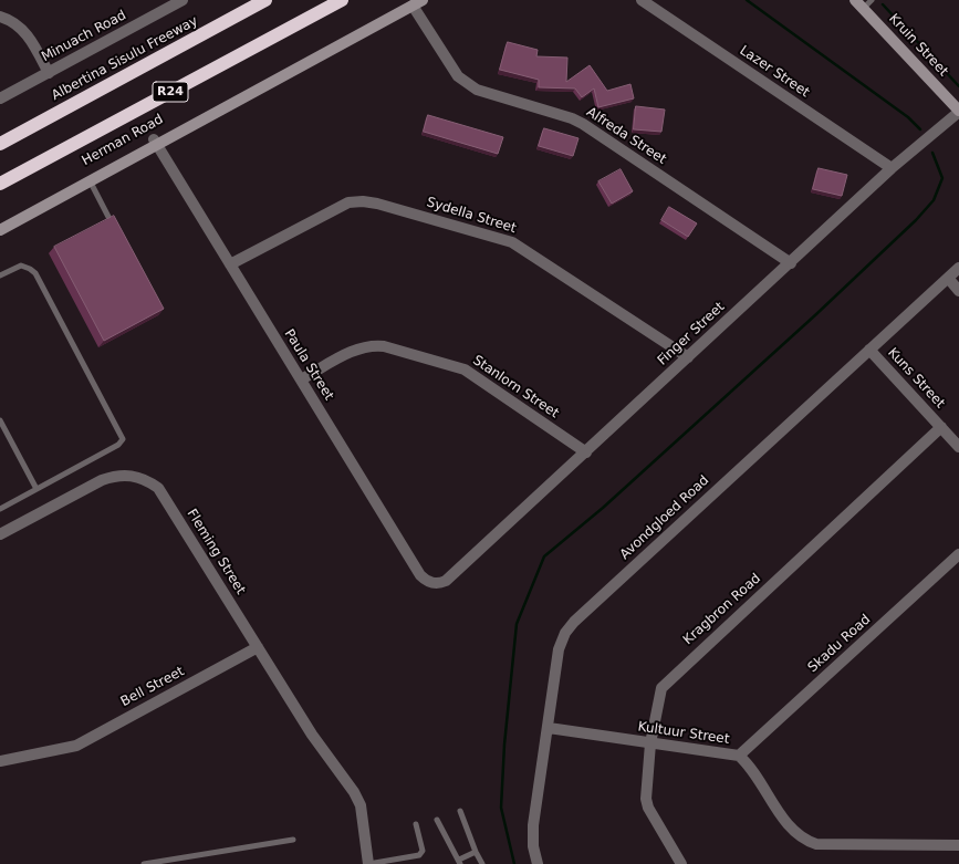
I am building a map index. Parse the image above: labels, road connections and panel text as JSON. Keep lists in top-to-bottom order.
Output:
{
  "streets": {
    "highway": ["Albertina Sisulu Freeway", "R24"],
    "main road": ["Kruin Street", "Herman Road"],
    "street": [
      "Minuach Road",
      "Lazer Street",
      "Alfreda Street",
      "Sydella Street",
      "Finger Street",
      "Paula Street",
      "Kuns Street",
      "Stanlorn Street",
      "Avondgloed Road",
      "Fleming Street",
      "Kragbron Road",
      "Skadu Road",
      "Bell Street",
      "Kultuur Street"
    ]
  },
  "crossings": [
    ["Kruin Street", "Finger Street"],
    ["Lazer Street", "Finger Street"],
    ["Alfreda Street", "Herman Road"],
    ["Alfreda Street", "Finger Street"],
    ["Herman Road", "Paula Street"],
    ["Sydella Street", "Finger Street"],
    ["Sydella Street", "Paula Street"],
    ["Finger Street", "Paula Street"],
    ["Finger Street", "Stanlorn Street"],
    ["Paula Street", "Stanlorn Street"],
    ["Kuns Street", "Avondgloed Road"],
    ["Kuns Street", "Kragbron Road"],
    ["Avondgloed Road", "Kultuur Street"],
    ["Fleming Street", "Bell Street"],
    ["Kragbron Road", "Kultuur Street"],
    ["Skadu Road", "Kultuur Street"]
  ]
}
